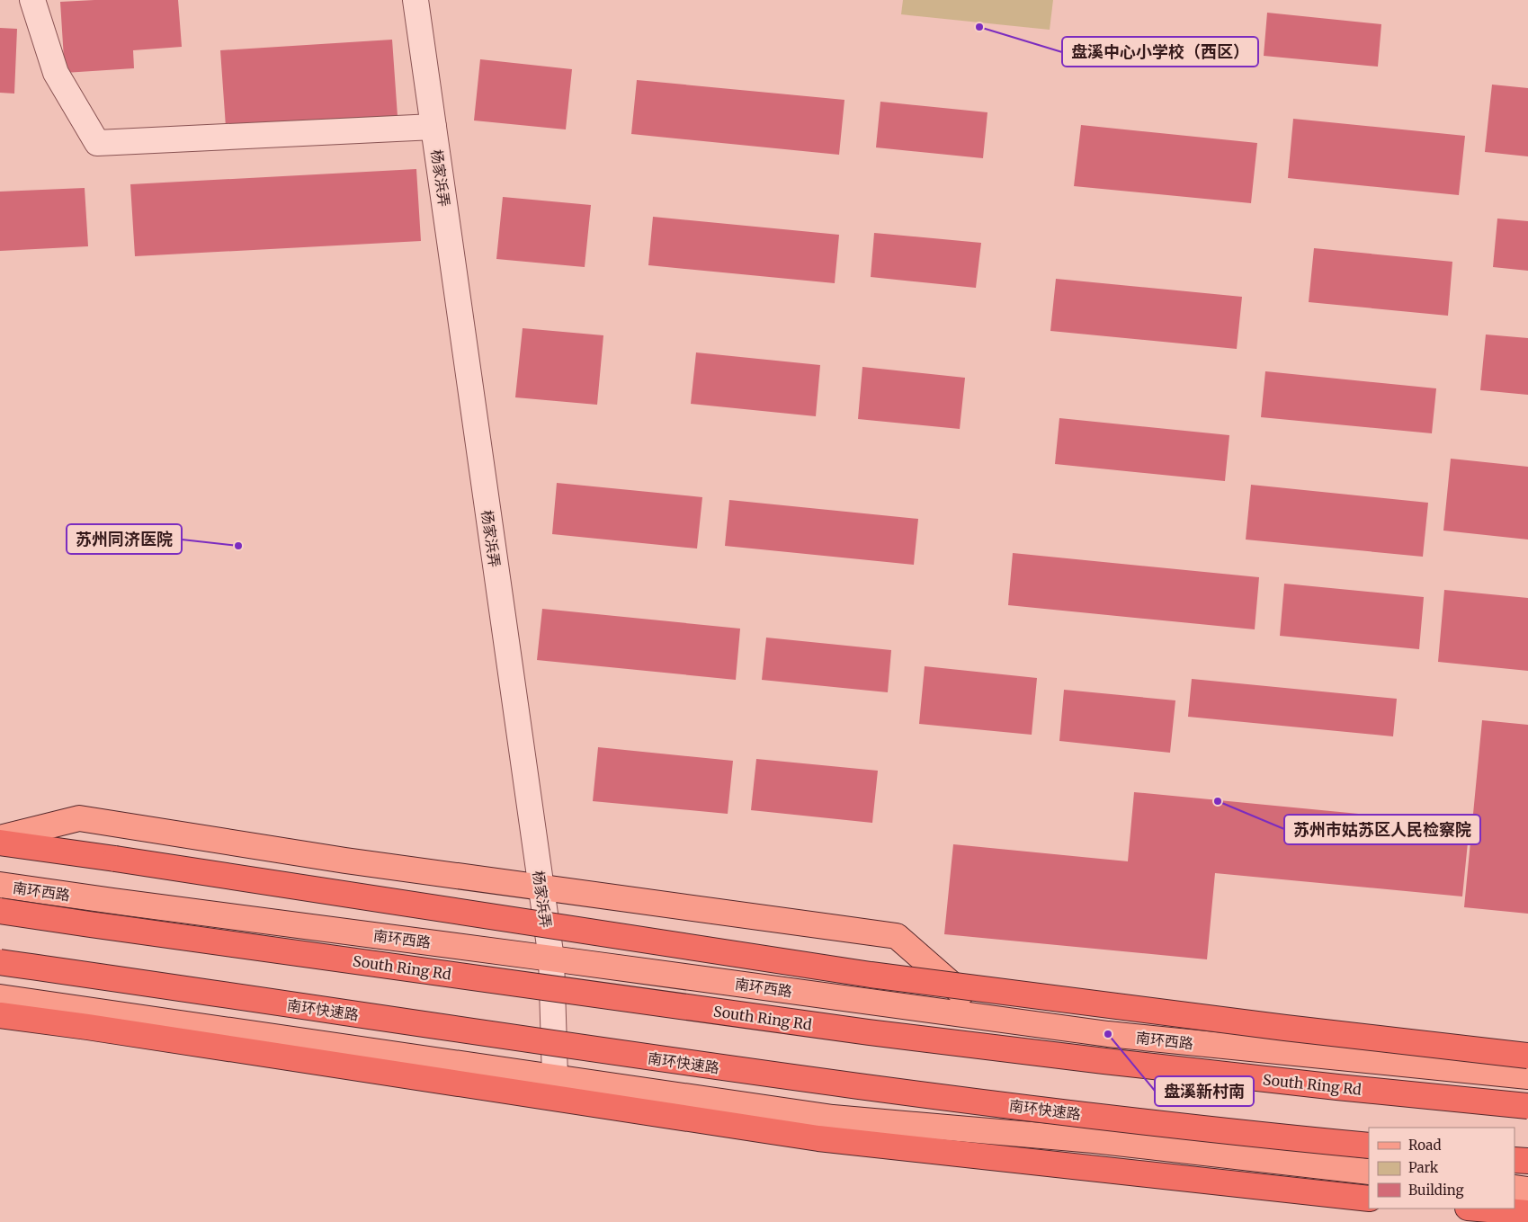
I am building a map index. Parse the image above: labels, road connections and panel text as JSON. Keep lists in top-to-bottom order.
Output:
{
  "streets": {
    "highway": ["South Ring Rd", "南环快速路"],
    "main road": ["南环西路"],
    "street": ["杨家浜弄"]
  },
  "crossings": [
    ["杨家浜弄", "南环西路"]
  ],
  "places": [
    "盘溪中心小学校（西区）",
    "苏州同济医院",
    "苏州市姑苏区人民检察院",
    "盘溪新村南"
  ],
  "legend": ["Road", "Park", "Building"]
}
